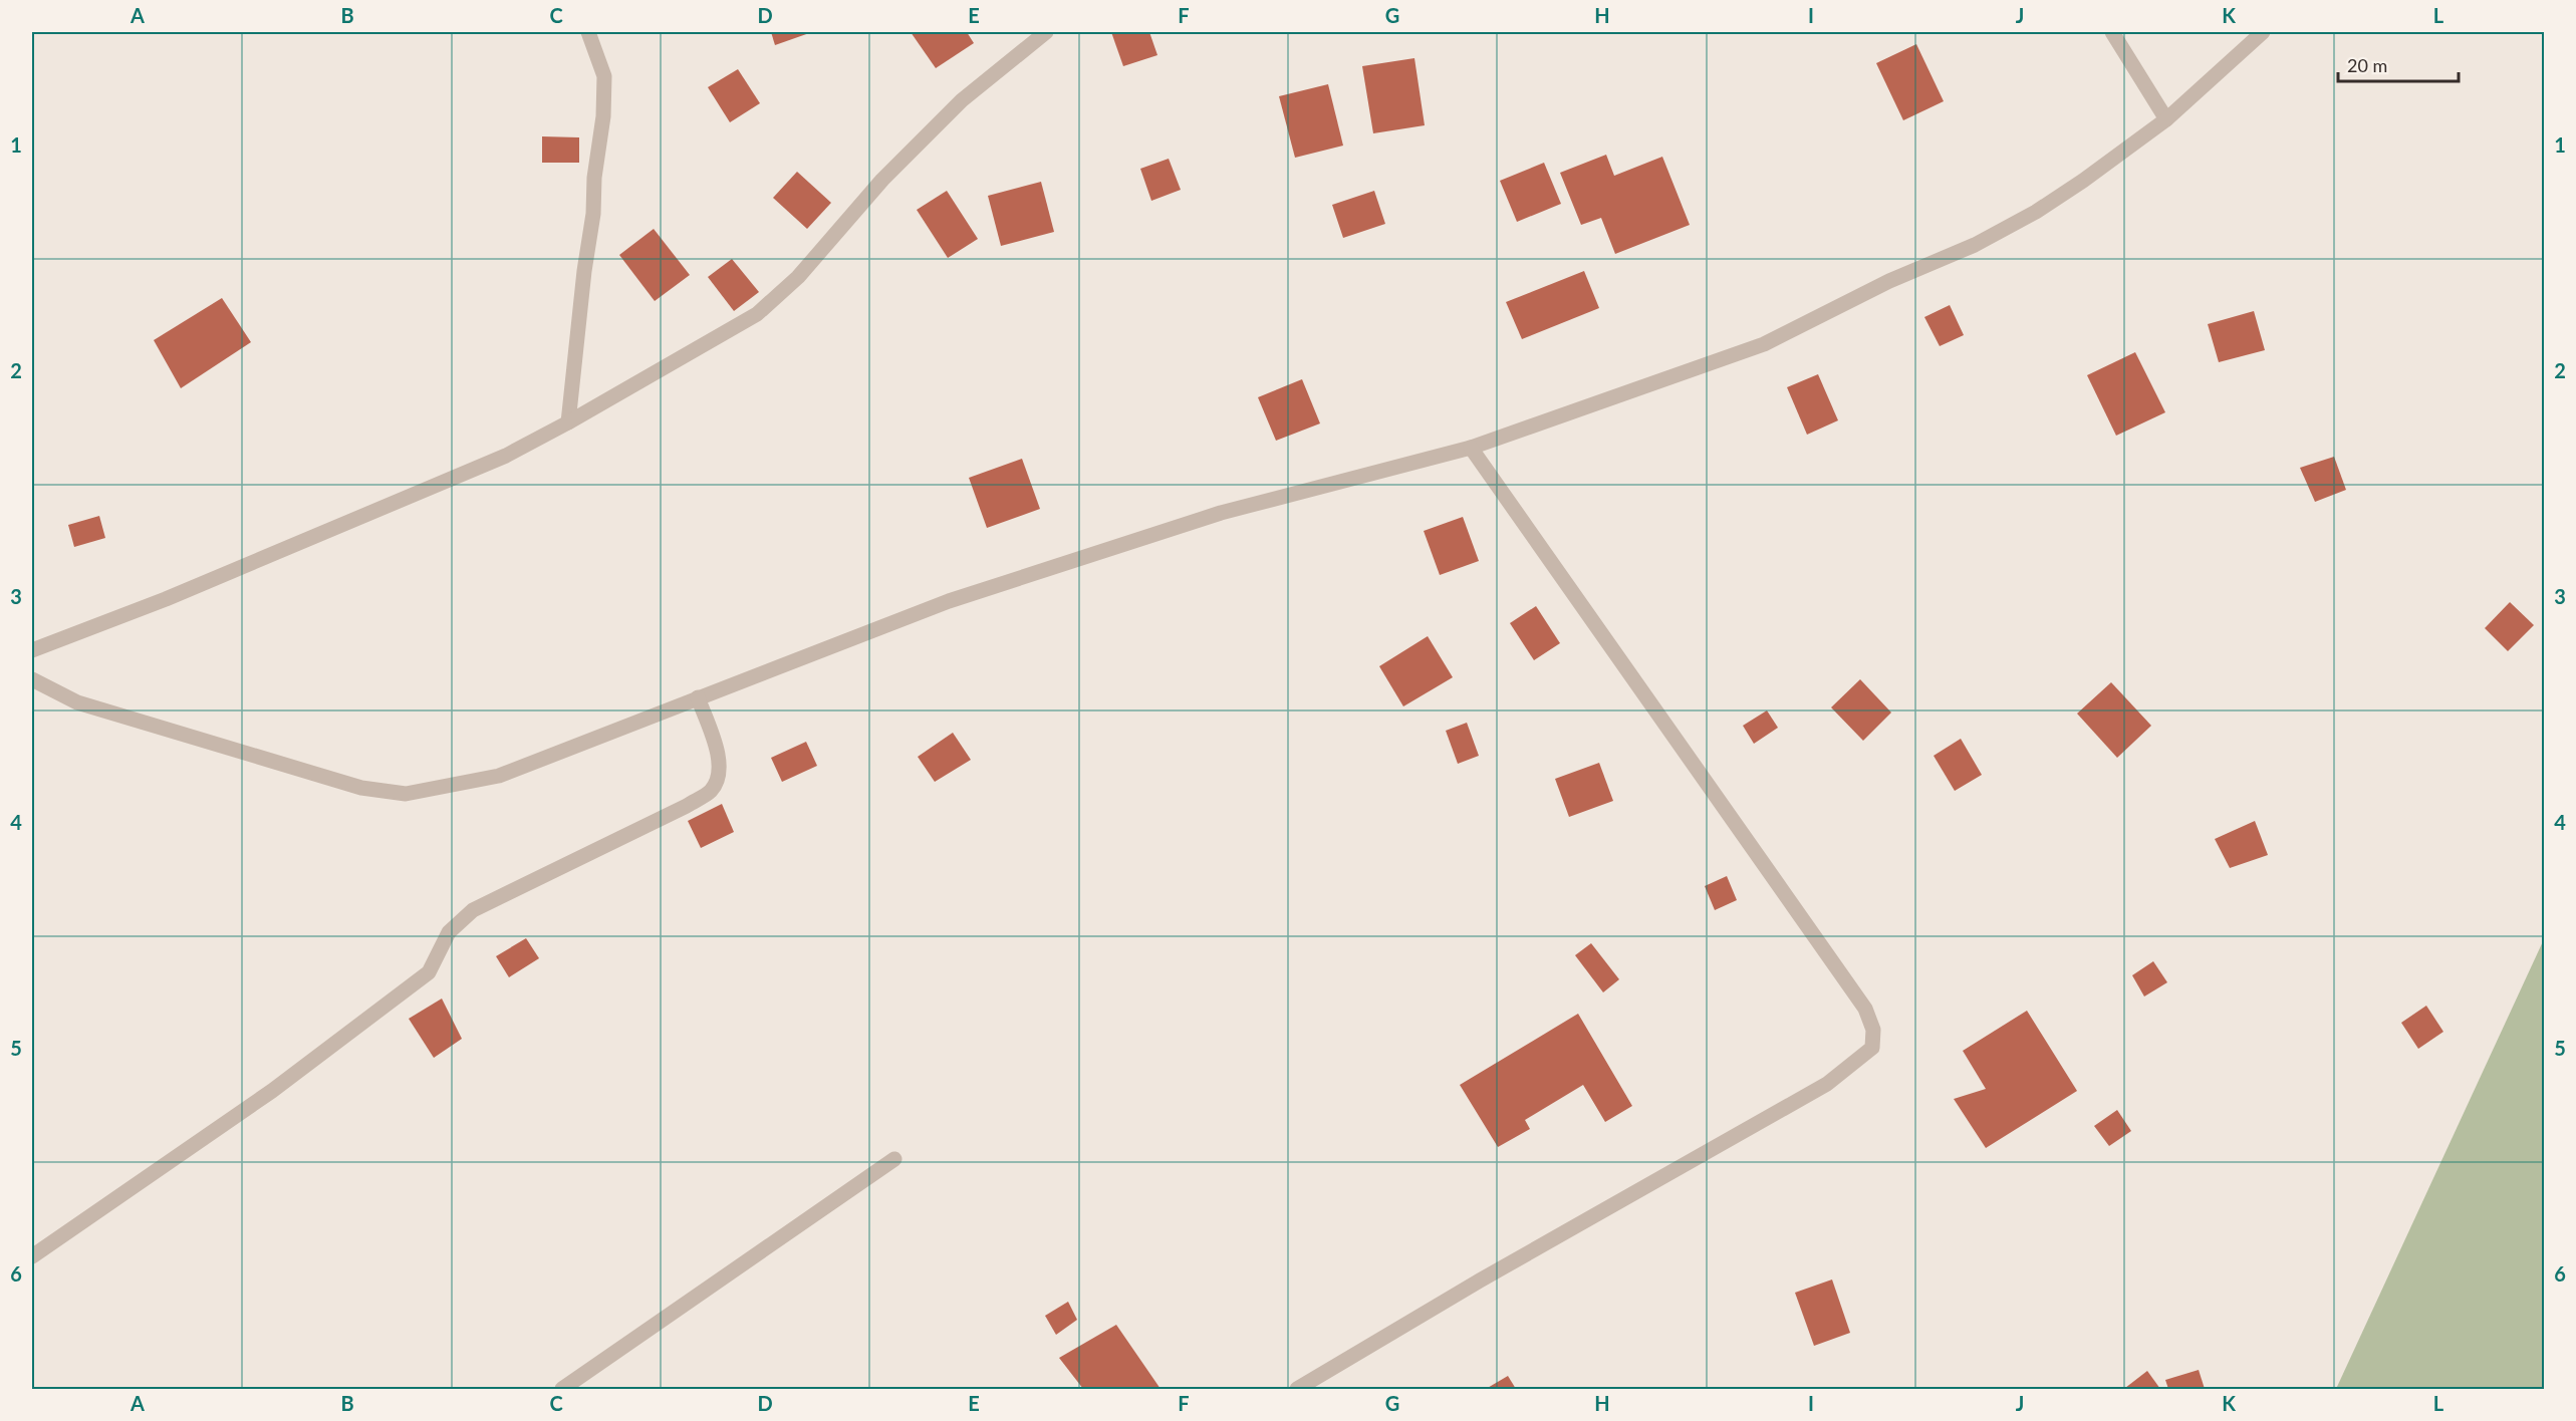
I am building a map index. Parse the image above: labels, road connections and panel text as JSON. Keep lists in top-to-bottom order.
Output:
{
  "scale_bar": "20 m",
  "grid": {
    "columns": [
      "A",
      "B",
      "C",
      "D",
      "E",
      "F",
      "G",
      "H",
      "I",
      "J",
      "K",
      "L"
    ],
    "rows": [
      "1",
      "2",
      "3",
      "4",
      "5",
      "6"
    ]
  }
}
